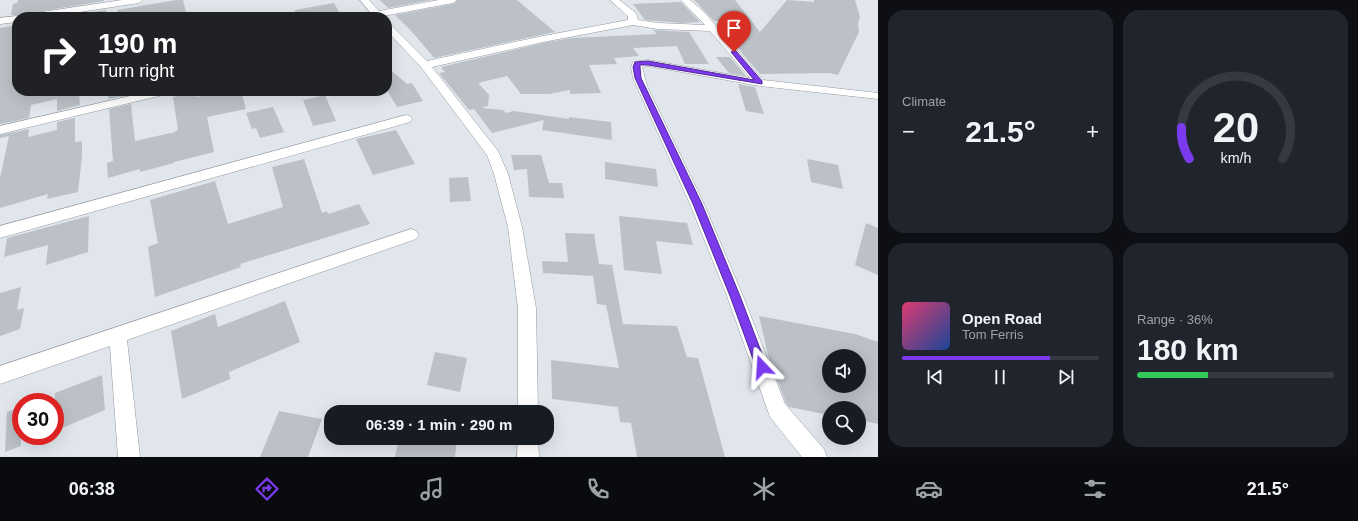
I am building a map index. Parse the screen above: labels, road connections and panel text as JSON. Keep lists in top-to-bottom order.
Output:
{
  "page": {
    "tile": [
      "Climate",
      ["Range · 36%", "180 km"]
    ],
    "turn": ["190 m", "Turn right"],
    "heat": ["−", "21.5°", "+"],
    "song": ["Open Road", "Tom Ferris"],
    "limit": "30",
    "trip": "06:39 · 1 min · 290 m",
    "tabs": ["06:38", "21.5°"],
    "gauge": ["20", "km/h"]
  }
}
